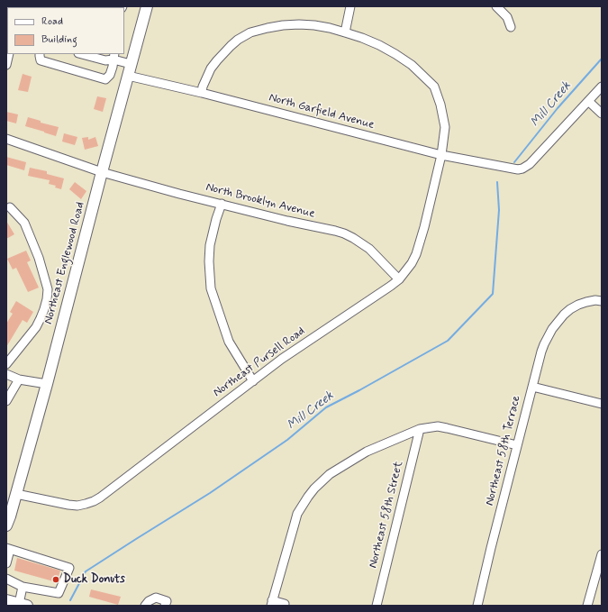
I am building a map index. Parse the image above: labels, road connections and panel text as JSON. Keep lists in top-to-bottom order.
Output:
{
  "streets": {
    "main road": ["Northeast Englewood Road"],
    "street": [
      "North Garfield Avenue",
      "North Brooklyn Avenue",
      "Northeast Pursell Road",
      "Northeast 58th Terrace",
      "Northeast 58th Street"
    ]
  },
  "crossings": [
    ["North Garfield Avenue", "Northeast Englewood Road"],
    ["North Garfield Avenue", "Northeast Pursell Road"],
    ["North Brooklyn Avenue", "Northeast Englewood Road"],
    ["North Brooklyn Avenue", "Northeast Pursell Road"],
    ["Northeast Englewood Road", "Northeast Pursell Road"]
  ],
  "water": ["Mill Creek"],
  "places": ["Duck Donuts"],
  "legend": ["Road", "Building"]
}
